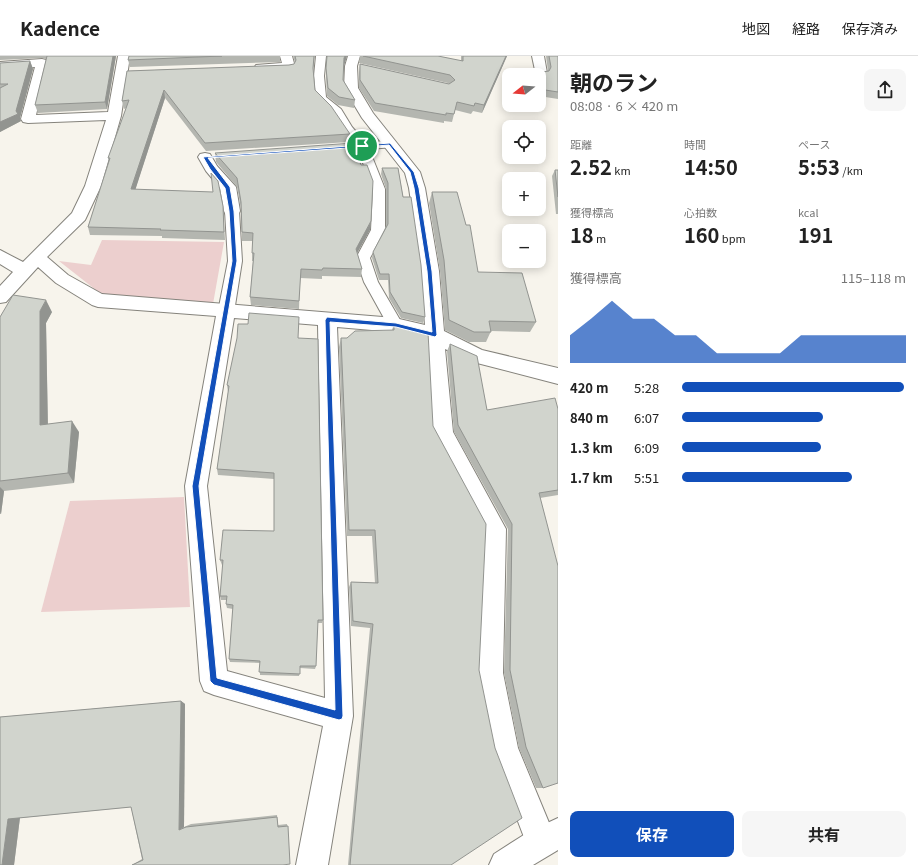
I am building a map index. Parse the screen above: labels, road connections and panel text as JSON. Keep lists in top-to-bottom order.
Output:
{
  "north": "left",
  "page": {
    "header": "Kadence",
    "nav": ["地図", "経路", "保存済み"],
    "heading": ["朝のラン", "08:08 · 6 × 420 m"],
    "map_buttons": ["+", "−"],
    "stats": [
      ["距離", "2.52 km"],
      ["時間", "14:50"],
      ["ペース", "5:53 /km"],
      ["獲得標高", "18 m"],
      ["心拍数", "160 bpm"],
      ["kcal", "191"]
    ],
    "chart": ["獲得標高", "115–118 m"],
    "list": [
      {
        "name": "420 m",
        "note": "5:28"
      },
      {
        "name": "840 m",
        "note": "6:07"
      },
      {
        "name": "1.3 km",
        "note": "6:09"
      },
      {
        "name": "1.7 km",
        "note": "5:51"
      }
    ],
    "buttons": ["保存", "共有"]
  }
}
